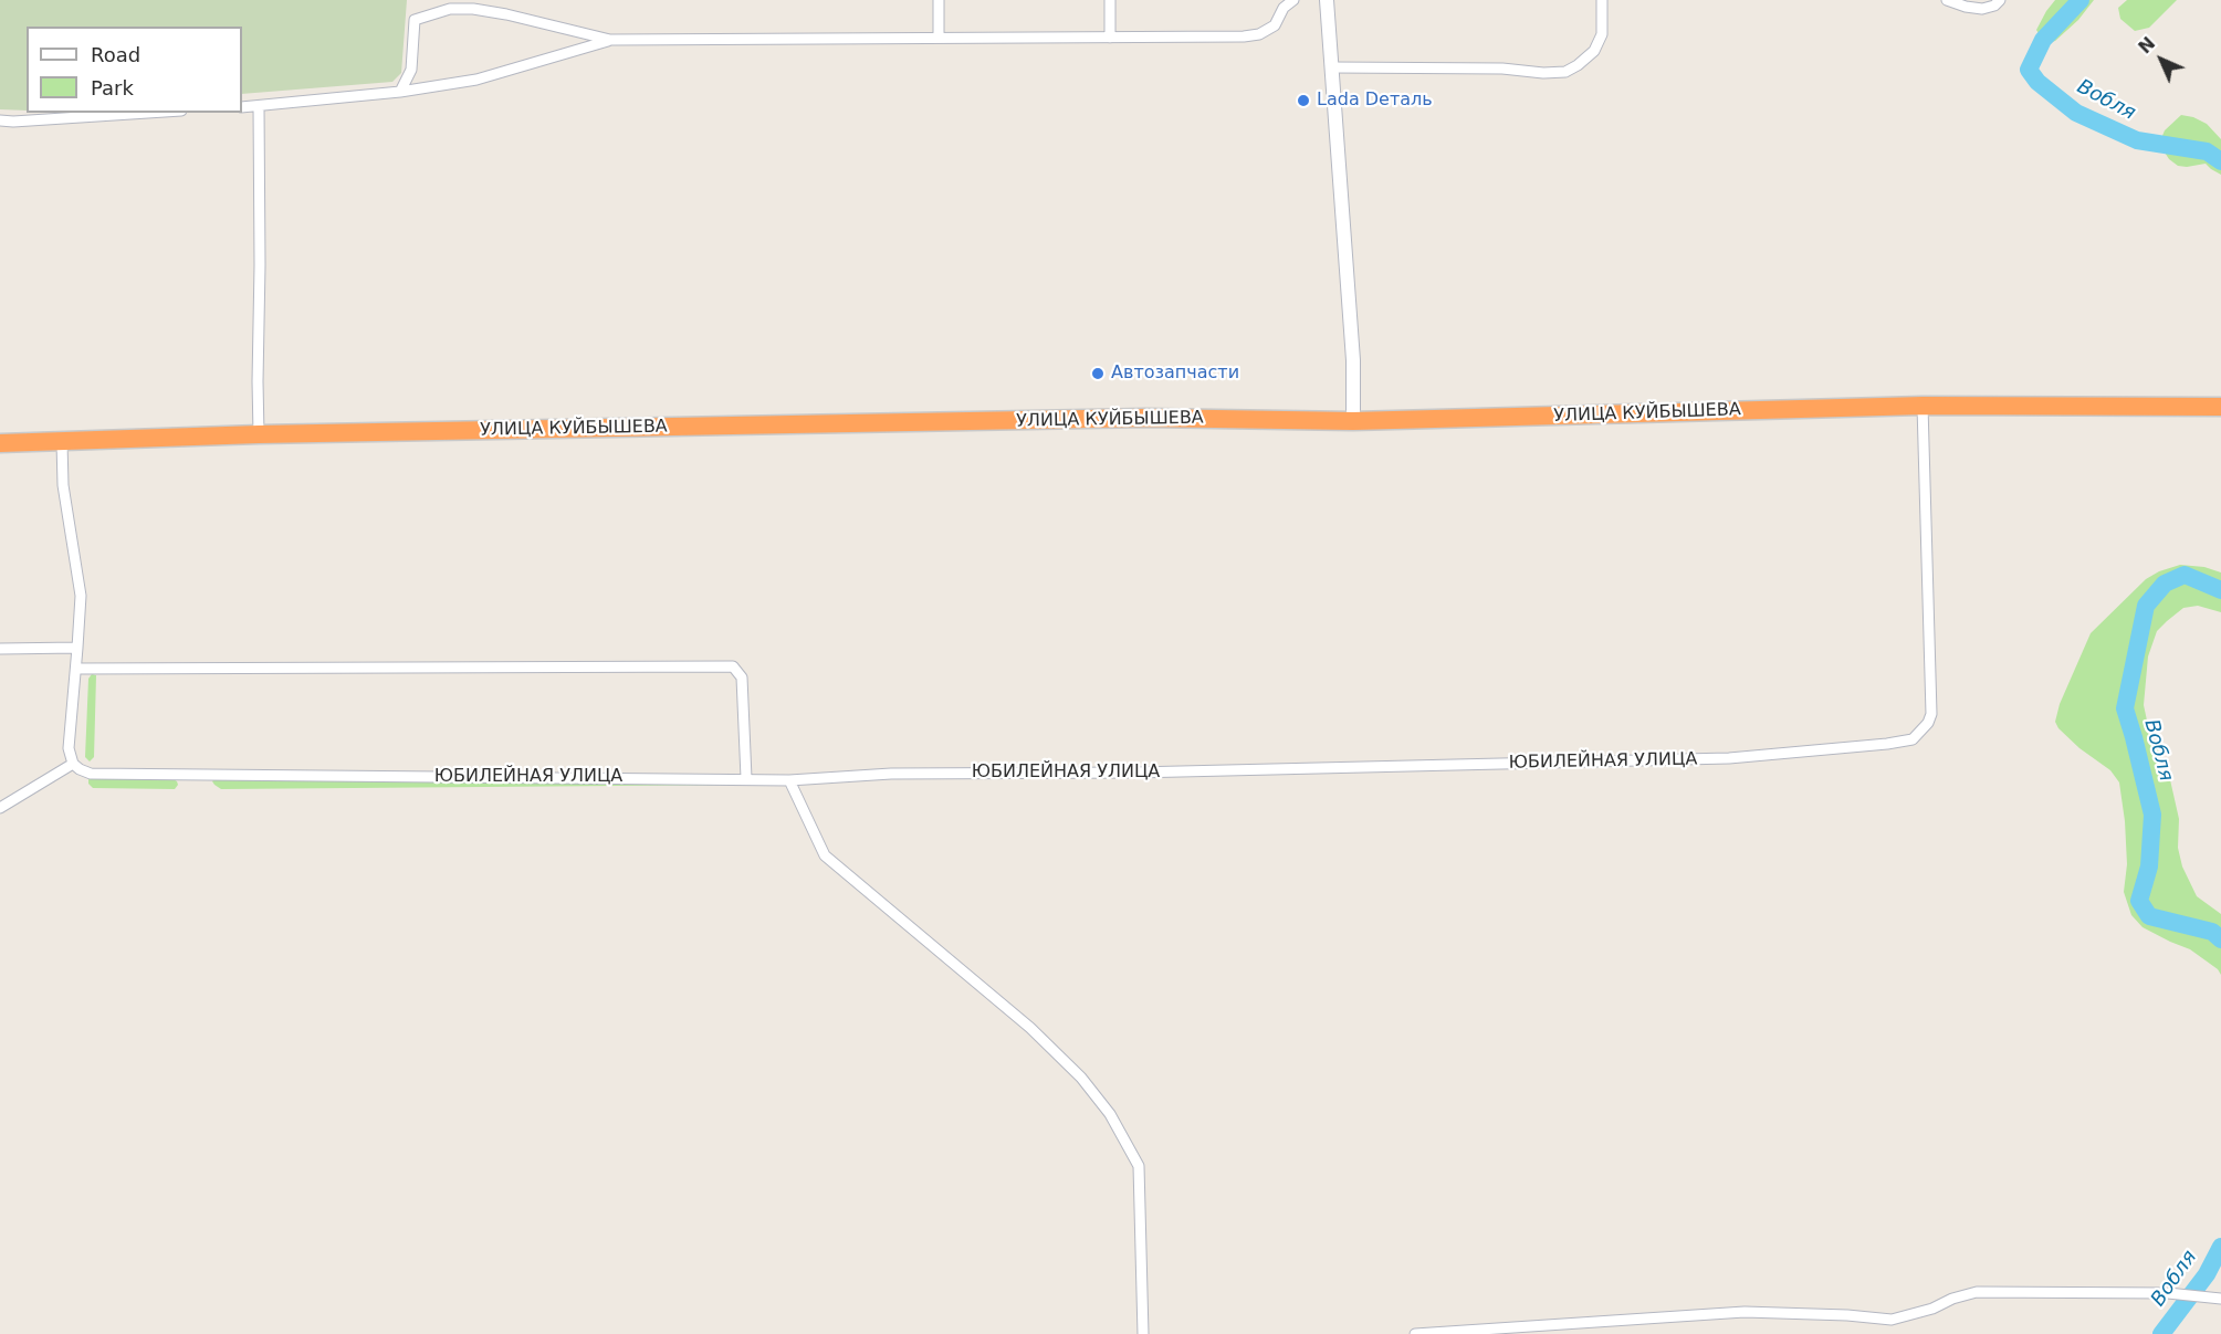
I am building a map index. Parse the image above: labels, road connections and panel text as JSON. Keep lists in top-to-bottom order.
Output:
{
  "streets": {
    "highway": ["УЛИЦА КУЙБЫШЕВА"],
    "street": ["ЮБИЛЕЙНАЯ УЛИЦА"]
  },
  "crossings": [
    ["УЛИЦА КУЙБЫШЕВА", "ЮБИЛЕЙНАЯ УЛИЦА"]
  ],
  "water": ["Вобля"],
  "places": ["Lada Dеталь", "Автозапчасти"],
  "legend": ["Road", "Park"],
  "north": "top left"
}
